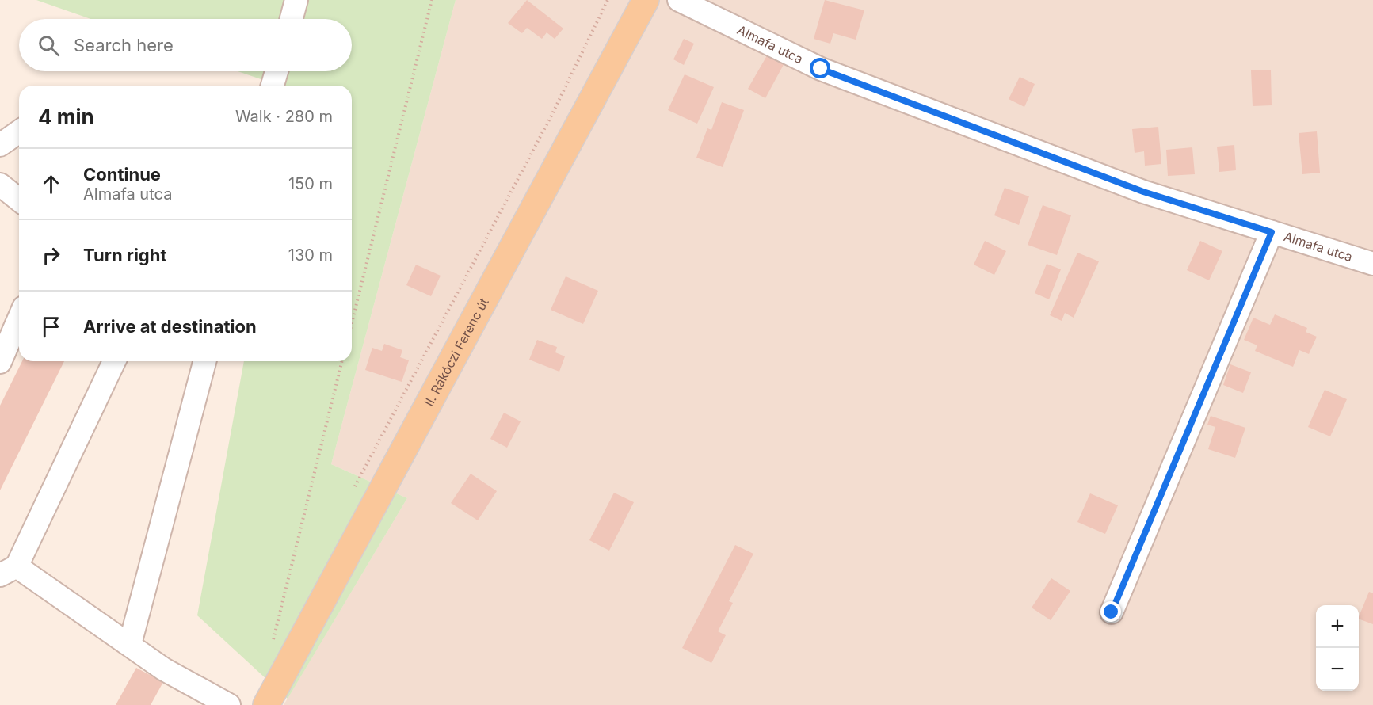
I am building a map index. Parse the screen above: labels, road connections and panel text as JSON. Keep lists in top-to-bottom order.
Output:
{
  "streets": {
    "main road": ["II. Rákóczi Ferenc út"],
    "street": ["Almafa utca"]
  },
  "page": {
    "search": "Search here",
    "heading": ["4 min", "Walk · 280 m"],
    "list": [
      ["Continue", "Almafa utca", "150 m"],
      ["Turn right", "130 m"],
      "Arrive at destination"
    ],
    "map_buttons": ["+", "−"]
  }
}
